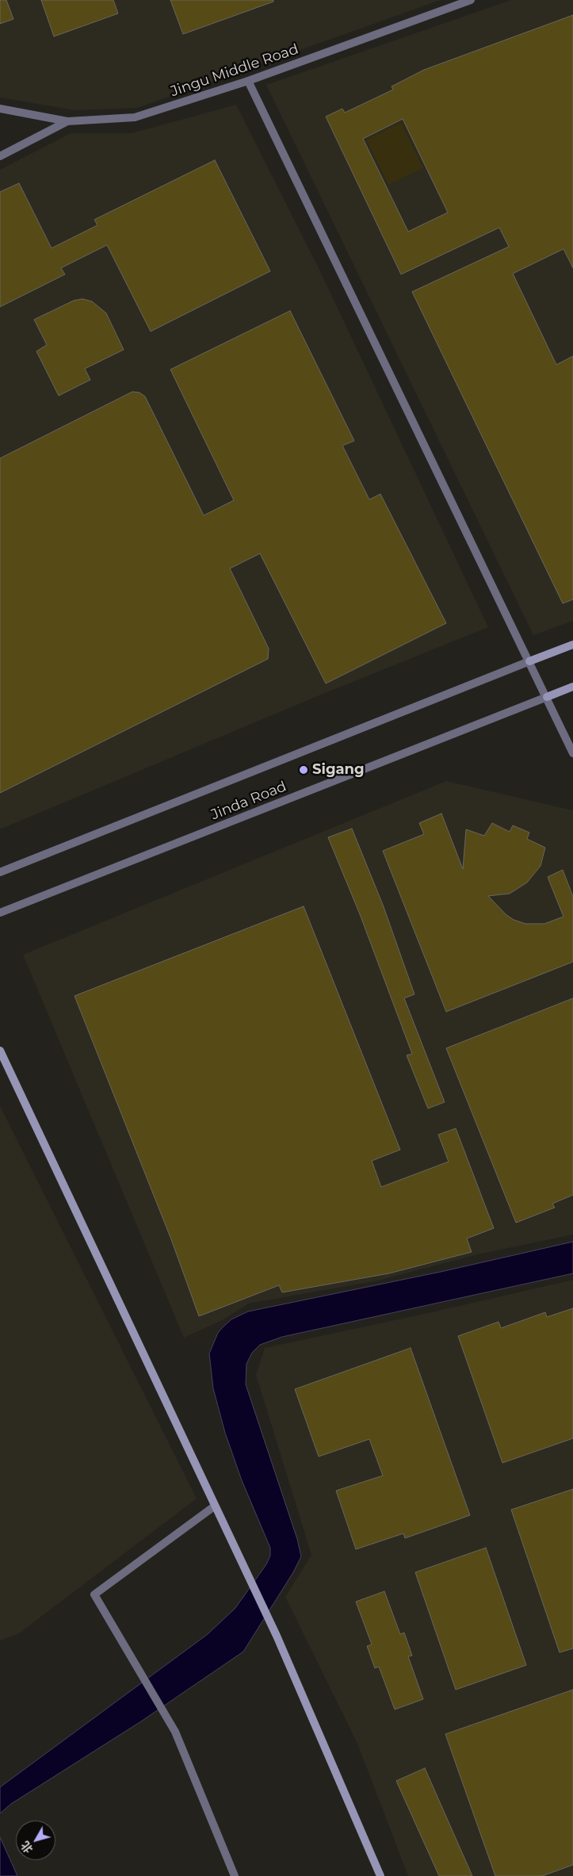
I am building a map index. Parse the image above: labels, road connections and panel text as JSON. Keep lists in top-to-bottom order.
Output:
{
  "streets": {
    "main road": ["Jinda Road"],
    "street": ["Jingu Middle Road"]
  },
  "places": ["Sigang"],
  "north": "bottom left"
}
